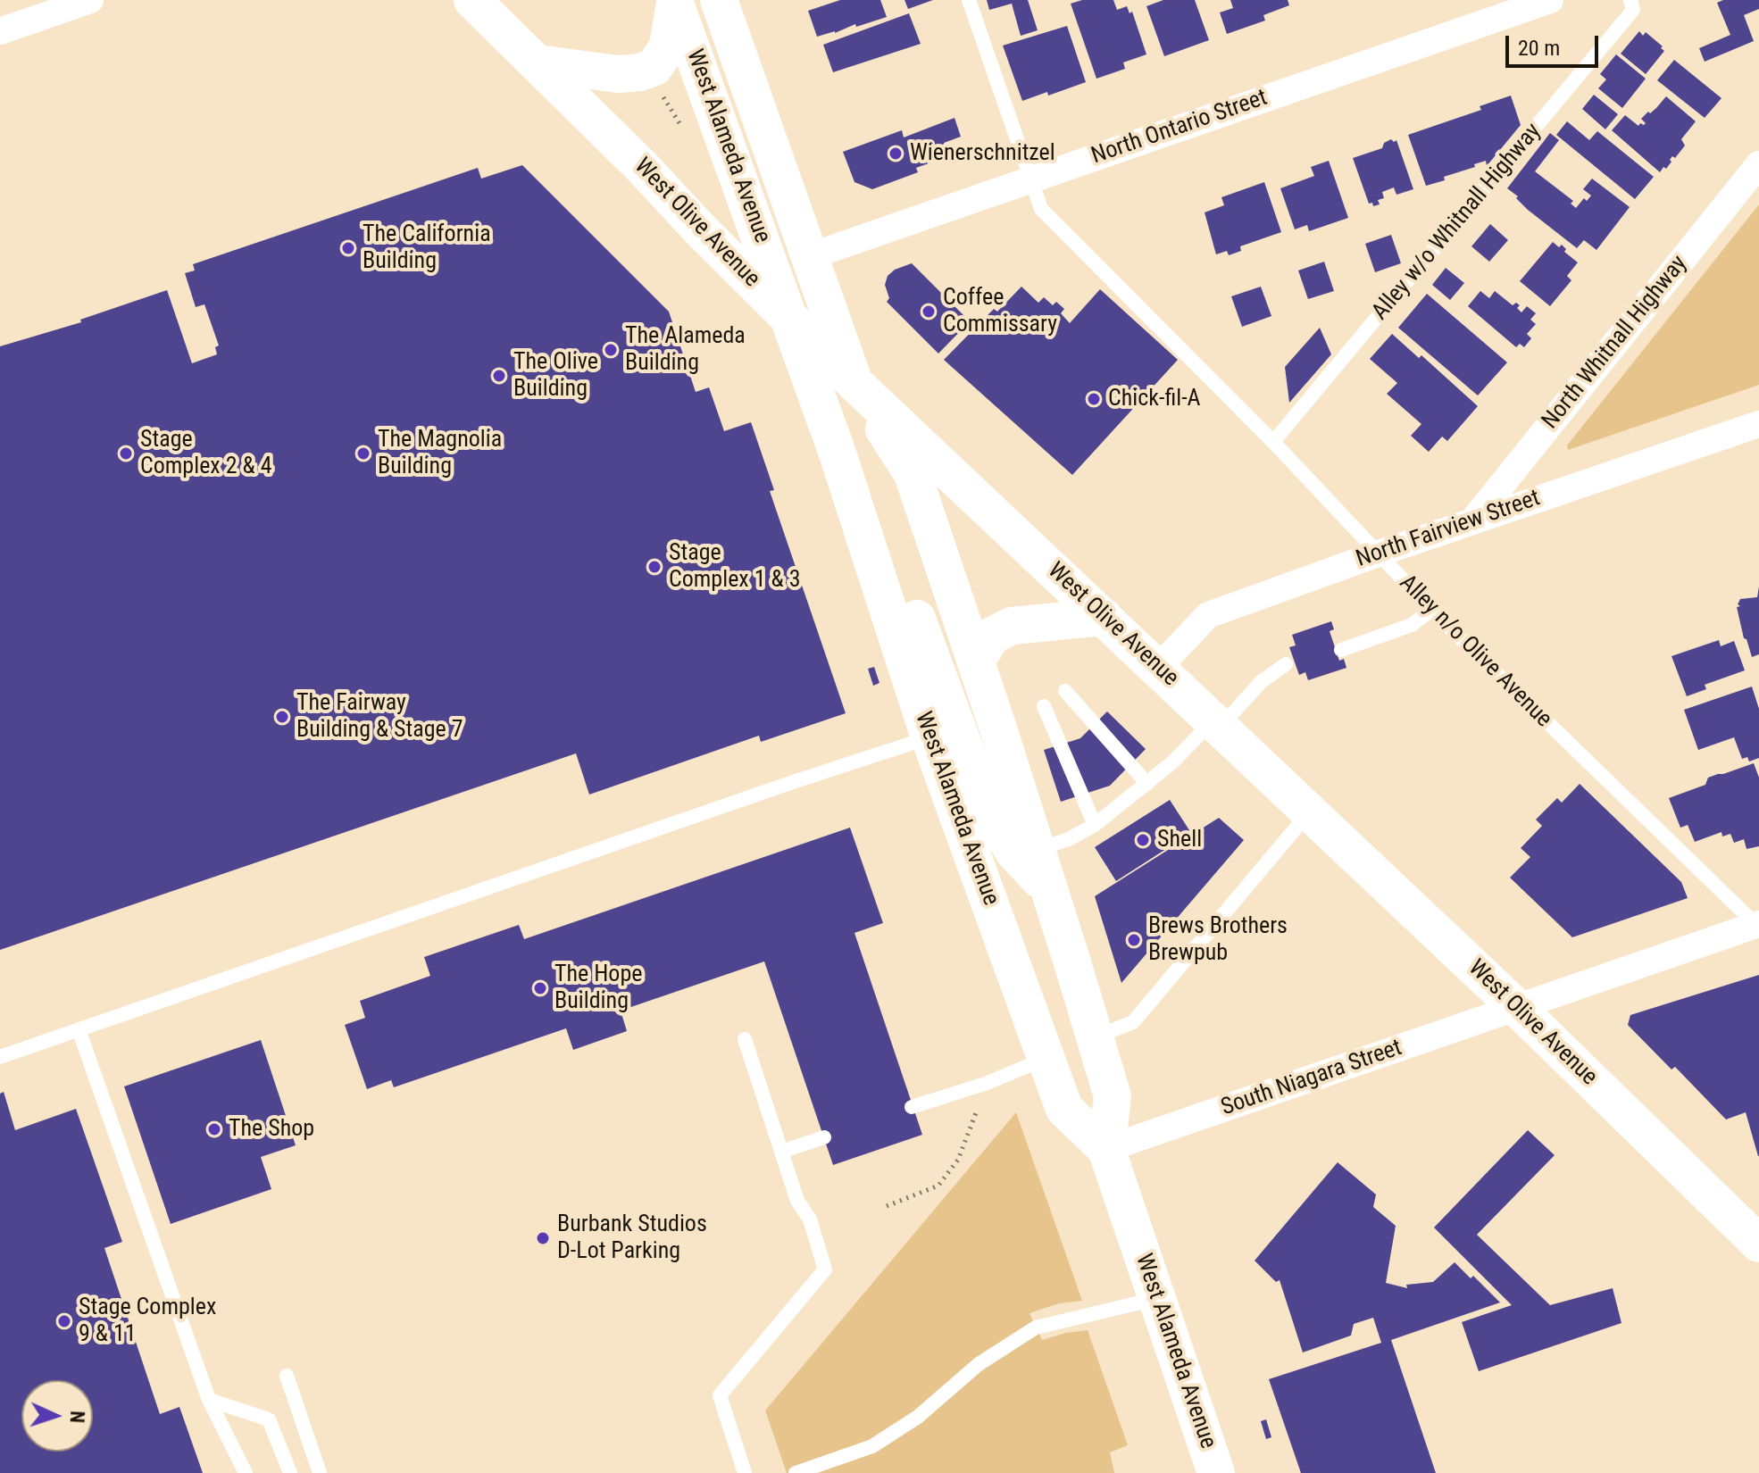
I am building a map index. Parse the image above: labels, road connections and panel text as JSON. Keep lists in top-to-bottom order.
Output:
{
  "streets": {
    "main road": ["West Alameda Avenue", "West Olive Avenue"],
    "street": [
      "North Ontario Street",
      "North Whitnall Highway",
      "North Fairview Street",
      "South Niagara Street"
    ],
    "lane": ["Alley w/o Whitnall Highway", "Alley n/o Olive Avenue"]
  },
  "crossings": [
    ["North Ontario Street", "West Alameda Avenue"],
    ["North Ontario Street", "Alley n/o Olive Avenue"],
    ["West Alameda Avenue", "West Olive Avenue"],
    ["West Alameda Avenue", "South Niagara Street"],
    ["Alley w/o Whitnall Highway", "Alley n/o Olive Avenue"],
    ["West Olive Avenue", "North Fairview Street"],
    ["West Olive Avenue", "South Niagara Street"],
    ["North Whitnall Highway", "North Fairview Street"],
    ["North Fairview Street", "Alley n/o Olive Avenue"],
    ["Alley n/o Olive Avenue", "South Niagara Street"]
  ],
  "places": [
    "Wienerschnitzel",
    "The California Building",
    "Coffee Commissary",
    "The Alameda Building",
    "The Olive Building",
    "Chick-fil-A",
    "Stage Complex 2 & 4",
    "The Magnolia Building",
    "Stage Complex 1 & 3",
    "The Fairway Building & Stage 7",
    "Shell",
    "Brews Brothers Brewpub",
    "The Hope Building",
    "The Shop",
    "Burbank Studios D-Lot Parking",
    "Stage Complex 9 & 11"
  ],
  "scale_bar": "20 m",
  "north": "right"
}
